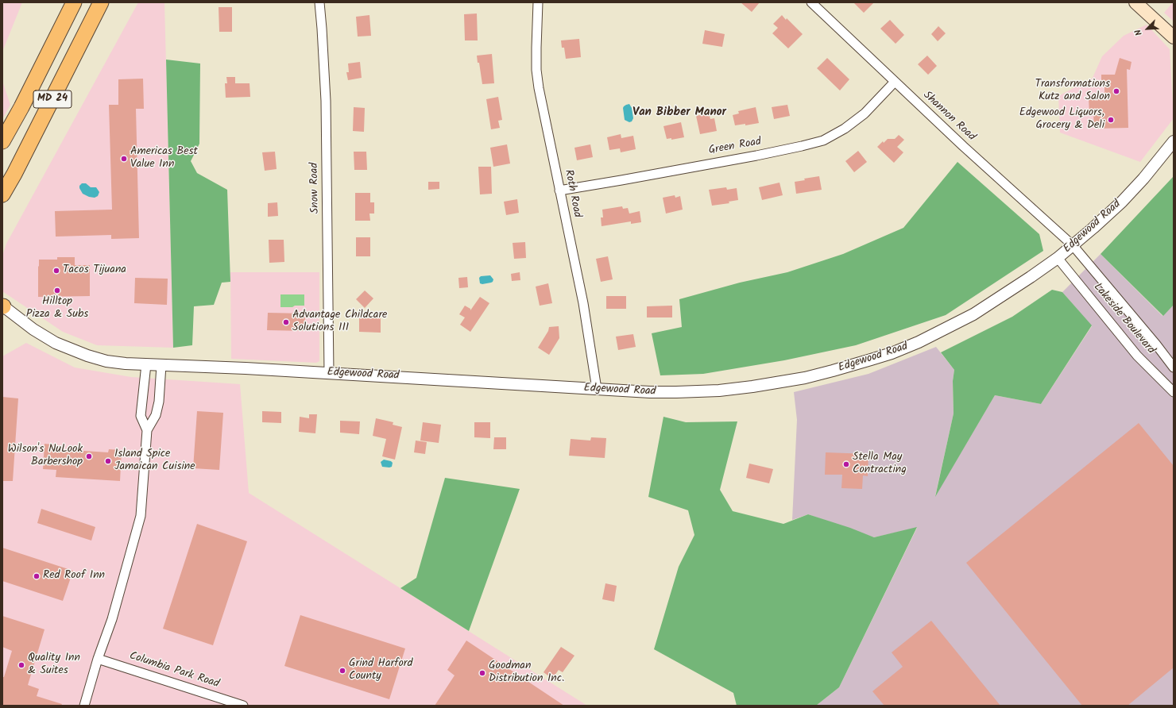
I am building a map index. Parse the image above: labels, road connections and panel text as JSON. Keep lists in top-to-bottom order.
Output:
{
  "streets": {
    "highway": ["MD 24"],
    "street": [
      "Shannon Road",
      "Green Road",
      "Snow Road",
      "Roth Road",
      "Edgewood Road",
      "Lakeside Boulevard",
      "Columbia Park Road"
    ]
  },
  "crossings": [
    ["Shannon Road", "Green Road"],
    ["Shannon Road", "Edgewood Road"],
    ["Shannon Road", "Lakeside Boulevard"],
    ["Green Road", "Roth Road"],
    ["Snow Road", "Edgewood Road"],
    ["Roth Road", "Edgewood Road"],
    ["Edgewood Road", "Lakeside Boulevard"]
  ],
  "districts": ["Van Bibber Manor"],
  "places": [
    "Transformations Kutz and Salon",
    "Edgewood Liquors, Grocery & Deli",
    "Americas Best Value Inn",
    "Tacos Tijuana",
    "Hilltop Pizza & Subs",
    "Advantage Childcare Solutions III",
    "Wilson's NuLook Barbershop",
    "Island Spice Jamaican Cuisine",
    "Stella May Contracting",
    "Red Roof Inn",
    "Quality Inn & Suites",
    "Grind Harford County",
    "Goodman Distribution Inc."
  ],
  "north": "bottom left"
}
